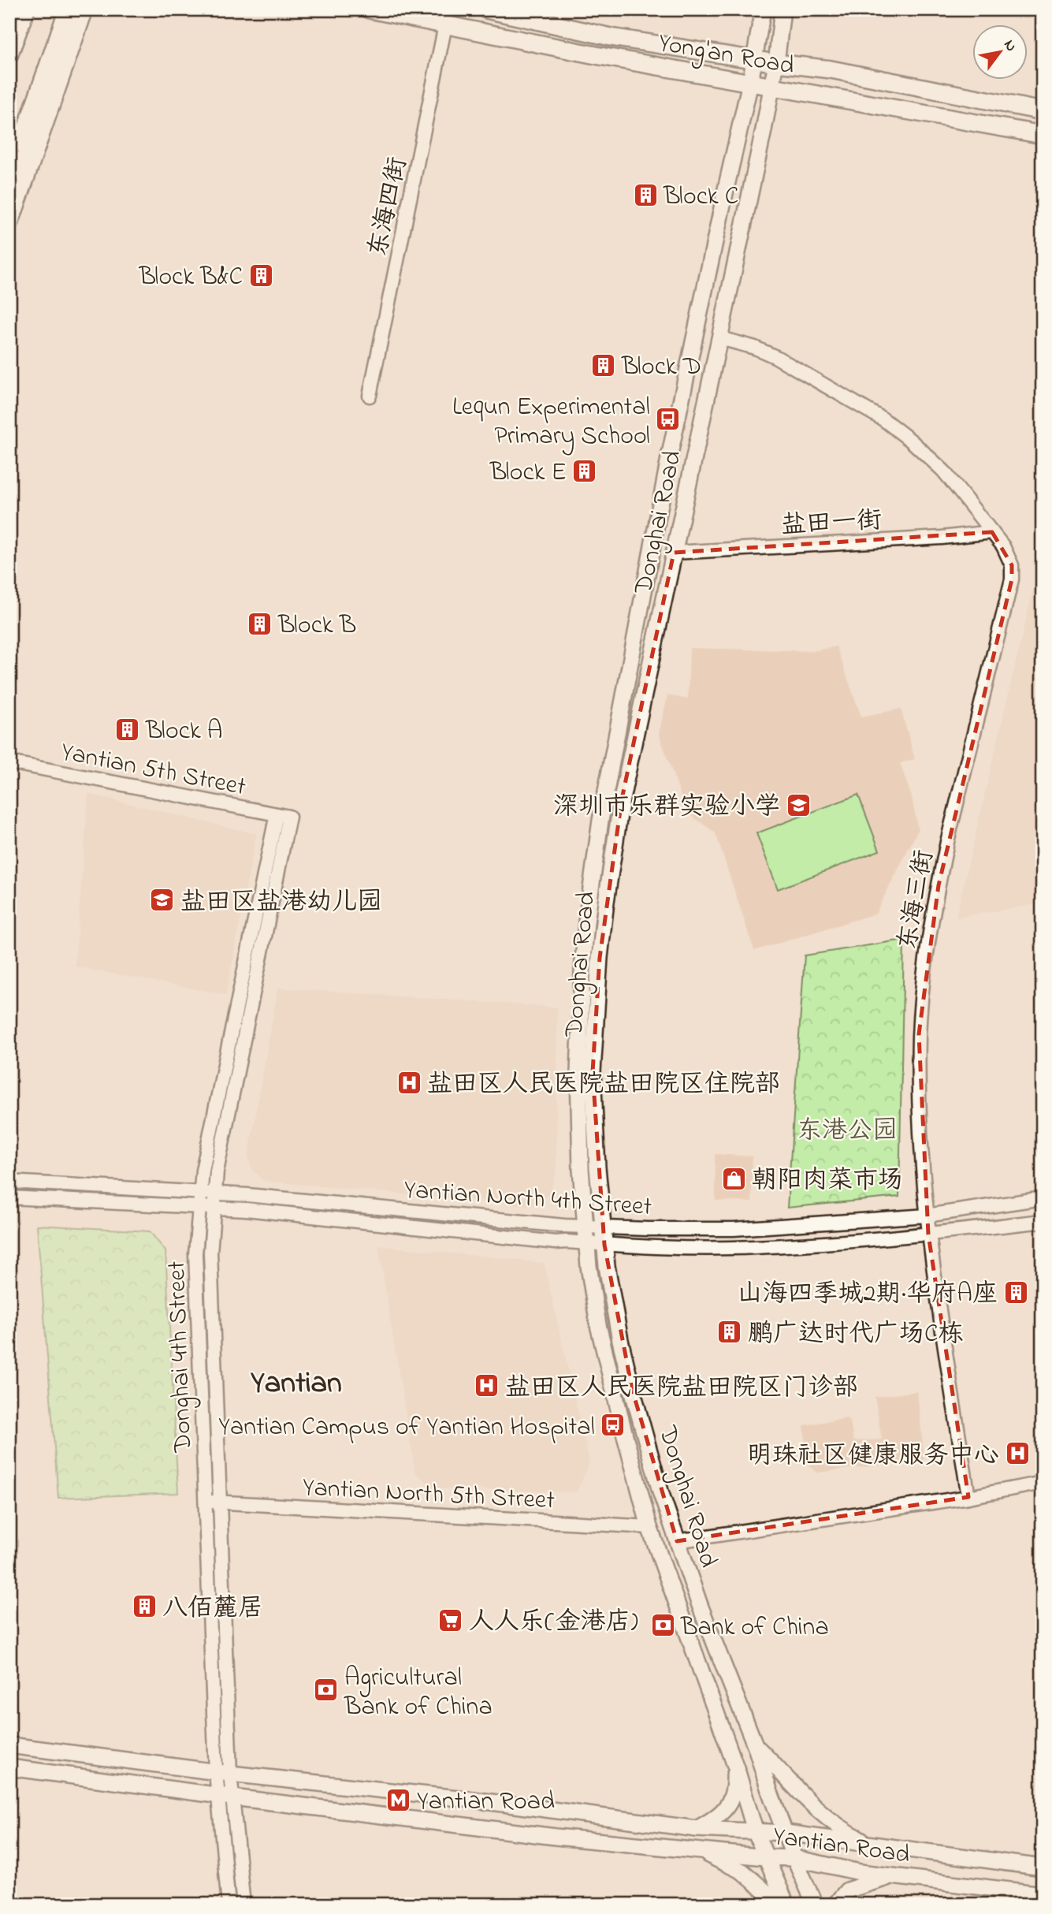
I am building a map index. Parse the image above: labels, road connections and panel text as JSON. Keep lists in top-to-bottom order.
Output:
{
  "streets": {
    "main road": ["Yong'an Road"],
    "street": [
      "东海四街",
      "盐田一街",
      "Donghai Road",
      "Yantian 5th Street",
      "东海三街",
      "Yantian North 4th Street",
      "Donghai 4th Street",
      "Yantian North 5th Street",
      "Yantian Road"
    ]
  },
  "crossings": [
    ["Yong'an Road", "东海四街"],
    ["Yong'an Road", "Donghai Road"],
    ["盐田一街", "Donghai Road"],
    ["盐田一街", "东海三街"],
    ["Donghai Road", "Yantian North 4th Street"],
    ["Donghai Road", "Yantian North 5th Street"],
    ["Donghai Road", "Yantian Road"],
    ["Yantian 5th Street", "Donghai 4th Street"],
    ["东海三街", "Yantian North 4th Street"],
    ["Yantian North 4th Street", "Donghai 4th Street"],
    ["Donghai 4th Street", "Yantian North 5th Street"],
    ["Donghai 4th Street", "Yantian Road"]
  ],
  "districts": ["Yantian"],
  "parks": ["东港公园"],
  "places": {
    "building": [
      "Block C",
      "Block B&C",
      "Block D",
      "Block E",
      "Block B",
      "Block A",
      "山海四季城2期·华府A座",
      "鹏广达时代广场C栋",
      "八佰麓居"
    ],
    "bus stop": ["Lequn Experimental Primary School", "Yantian Campus of Yantian Hospital"],
    "school or university": ["深圳市乐群实验小学", "盐田区盐港幼儿园"],
    "hospital": ["盐田区人民医院盐田院区住院部", "盐田区人民医院盐田院区门诊部", "明珠社区健康服务中心"],
    "shop": ["朝阳肉菜市场"],
    "supermarket": ["人人乐(金港店)"],
    "bank": ["Bank of China", "Agricultural Bank of China"],
    "metro station": ["Yantian Road"]
  },
  "north": "top right"
}
